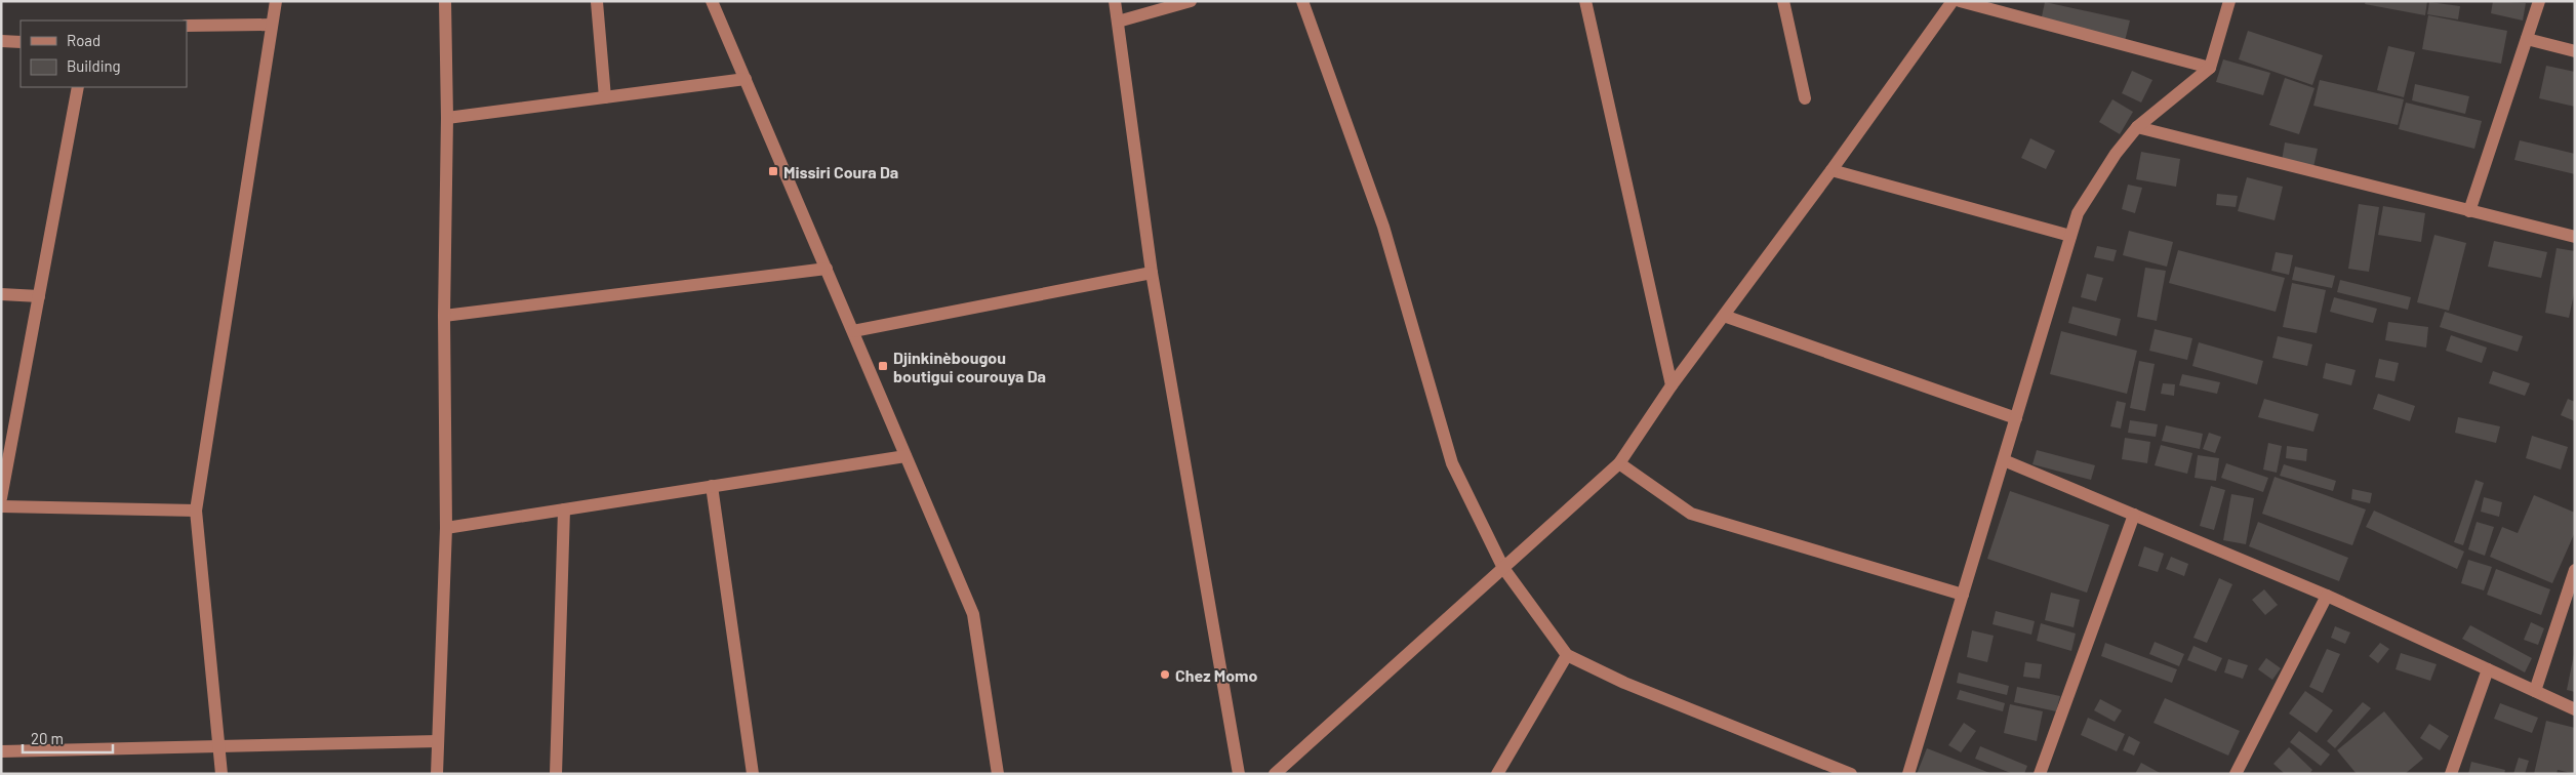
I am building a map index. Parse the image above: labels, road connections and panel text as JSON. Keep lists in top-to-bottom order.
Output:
{
  "places": {
    "transit": ["Missiri Coura Da", "Djinkinèbougou boutigui courouya Da"],
    "other": ["Chez Momo"]
  },
  "legend": ["Road", "Building"],
  "scale_bar": "20 m"
}
